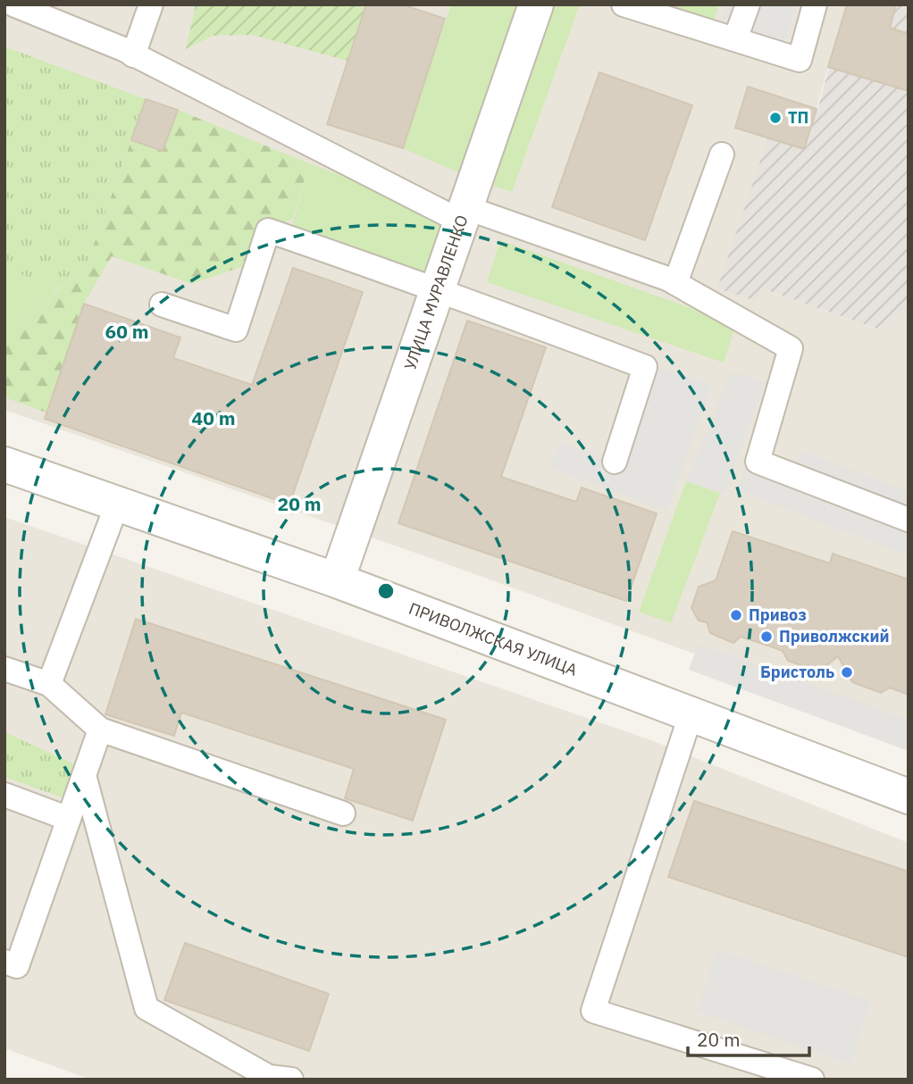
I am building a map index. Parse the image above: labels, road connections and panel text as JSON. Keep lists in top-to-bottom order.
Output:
{
  "streets": {
    "street": ["УЛИЦА МУРАВЛЕНКО", "ПРИВОЛЖСКАЯ УЛИЦА"]
  },
  "crossings": [
    ["УЛИЦА МУРАВЛЕНКО", "ПРИВОЛЖСКАЯ УЛИЦА"]
  ],
  "places": [
    "ТП",
    "Привоз",
    "Приволжский",
    "Бристоль"
  ],
  "scale_bar": "20 m",
  "rings": ["60 m", "40 m", "20 m"]
}
